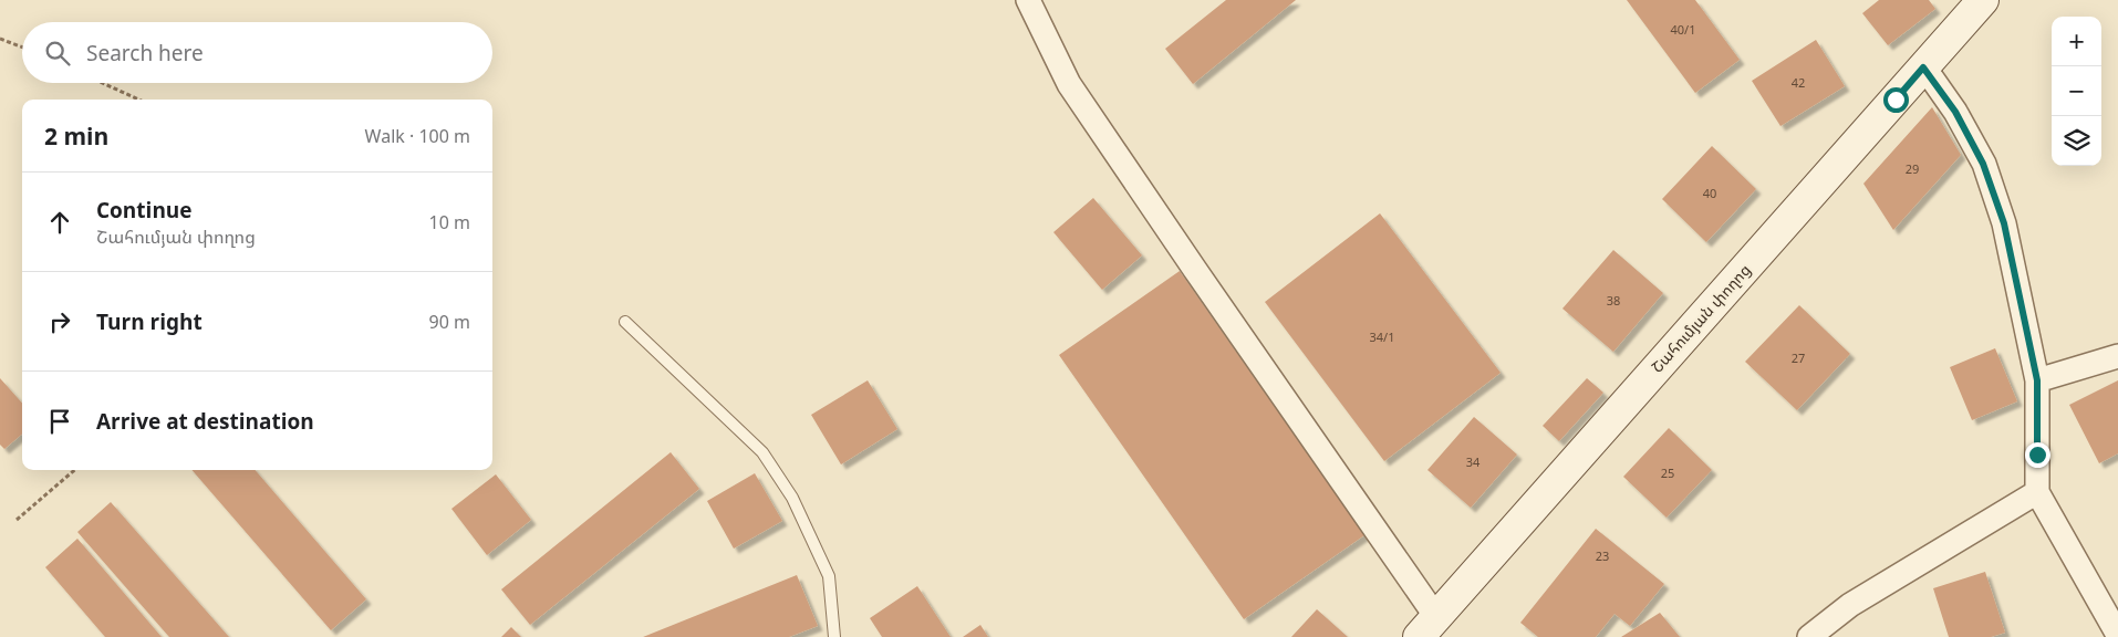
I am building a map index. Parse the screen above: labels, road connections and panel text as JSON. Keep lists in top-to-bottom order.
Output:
{
  "streets": {
    "main road": ["Շահումյան փողոց"]
  },
  "house_numbers": [
    "40/1",
    "42",
    "29",
    "40",
    "38",
    "34/1",
    "27",
    "34",
    "25",
    "23"
  ],
  "page": {
    "map_buttons": ["+", "−"],
    "search": "Search here",
    "heading": ["2 min", "Walk · 100 m"],
    "list": [
      ["Continue", "Շահումյան փողոց", "10 m"],
      ["Turn right", "90 m"],
      "Arrive at destination"
    ]
  }
}
